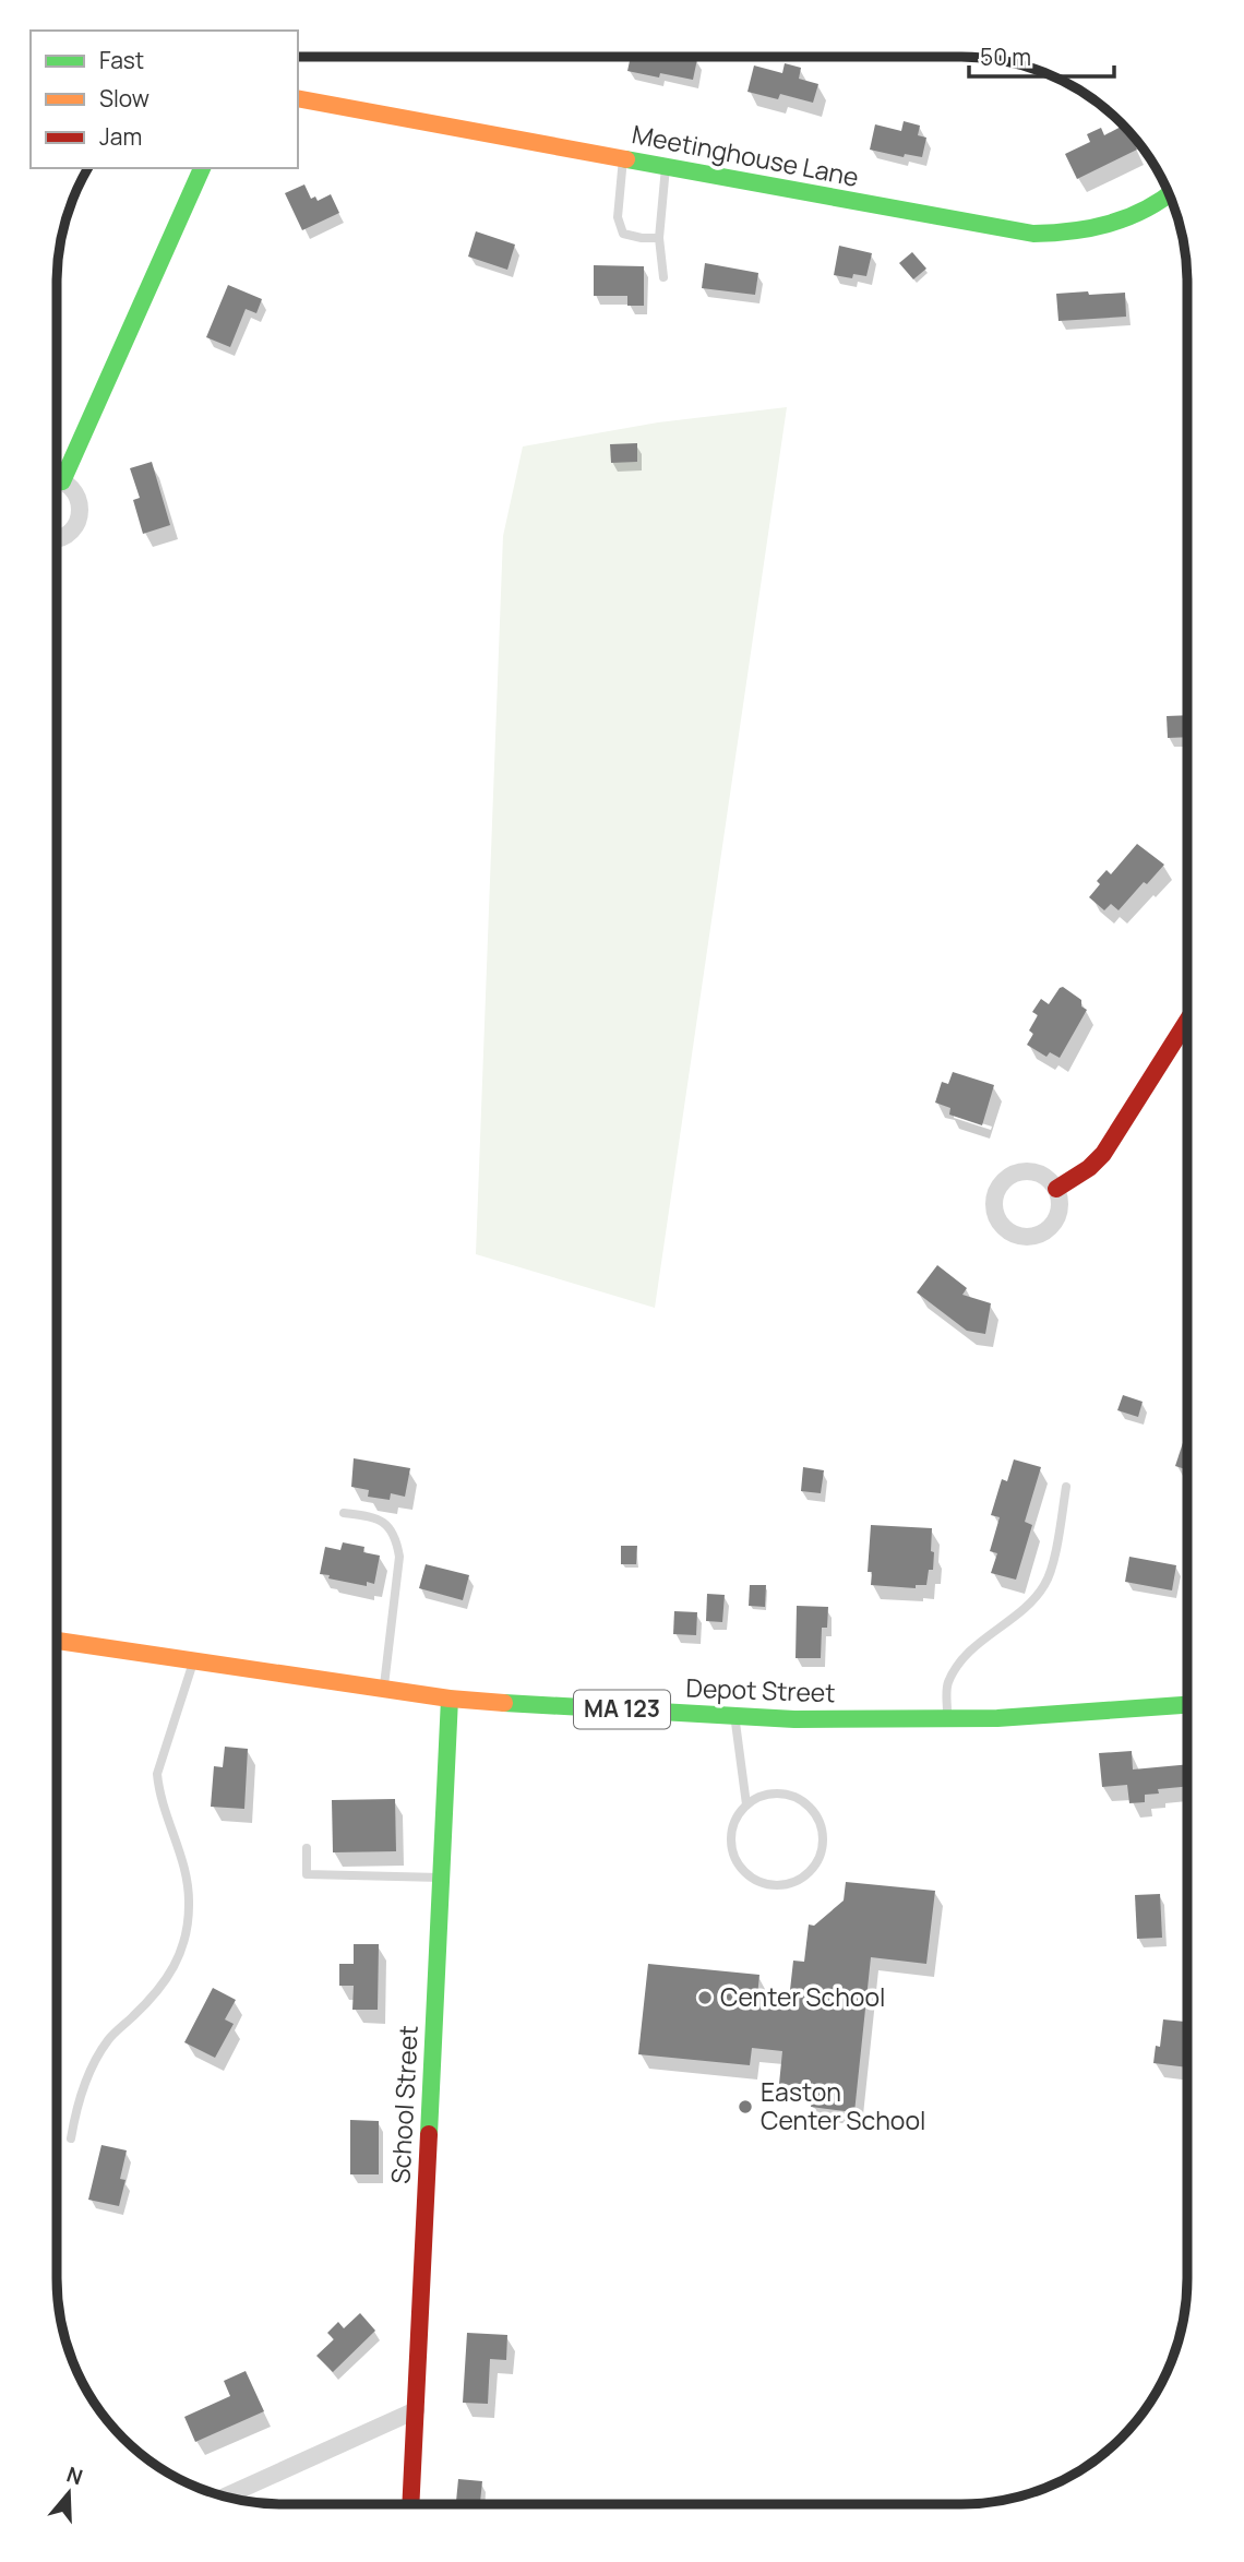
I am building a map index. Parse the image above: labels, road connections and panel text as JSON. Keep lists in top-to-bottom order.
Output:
{
  "streets": {
    "main road": [
      "Meetinghouse Lane",
      "Depot Street",
      "MA 123",
      "School Street"
    ]
  },
  "crossings": [
    ["Depot Street", "School Street"]
  ],
  "places": ["Center School", "Easton Center School"],
  "legend": ["Fast", "Slow", "Jam"],
  "scale_bar": "50 m",
  "north": "top"
}
